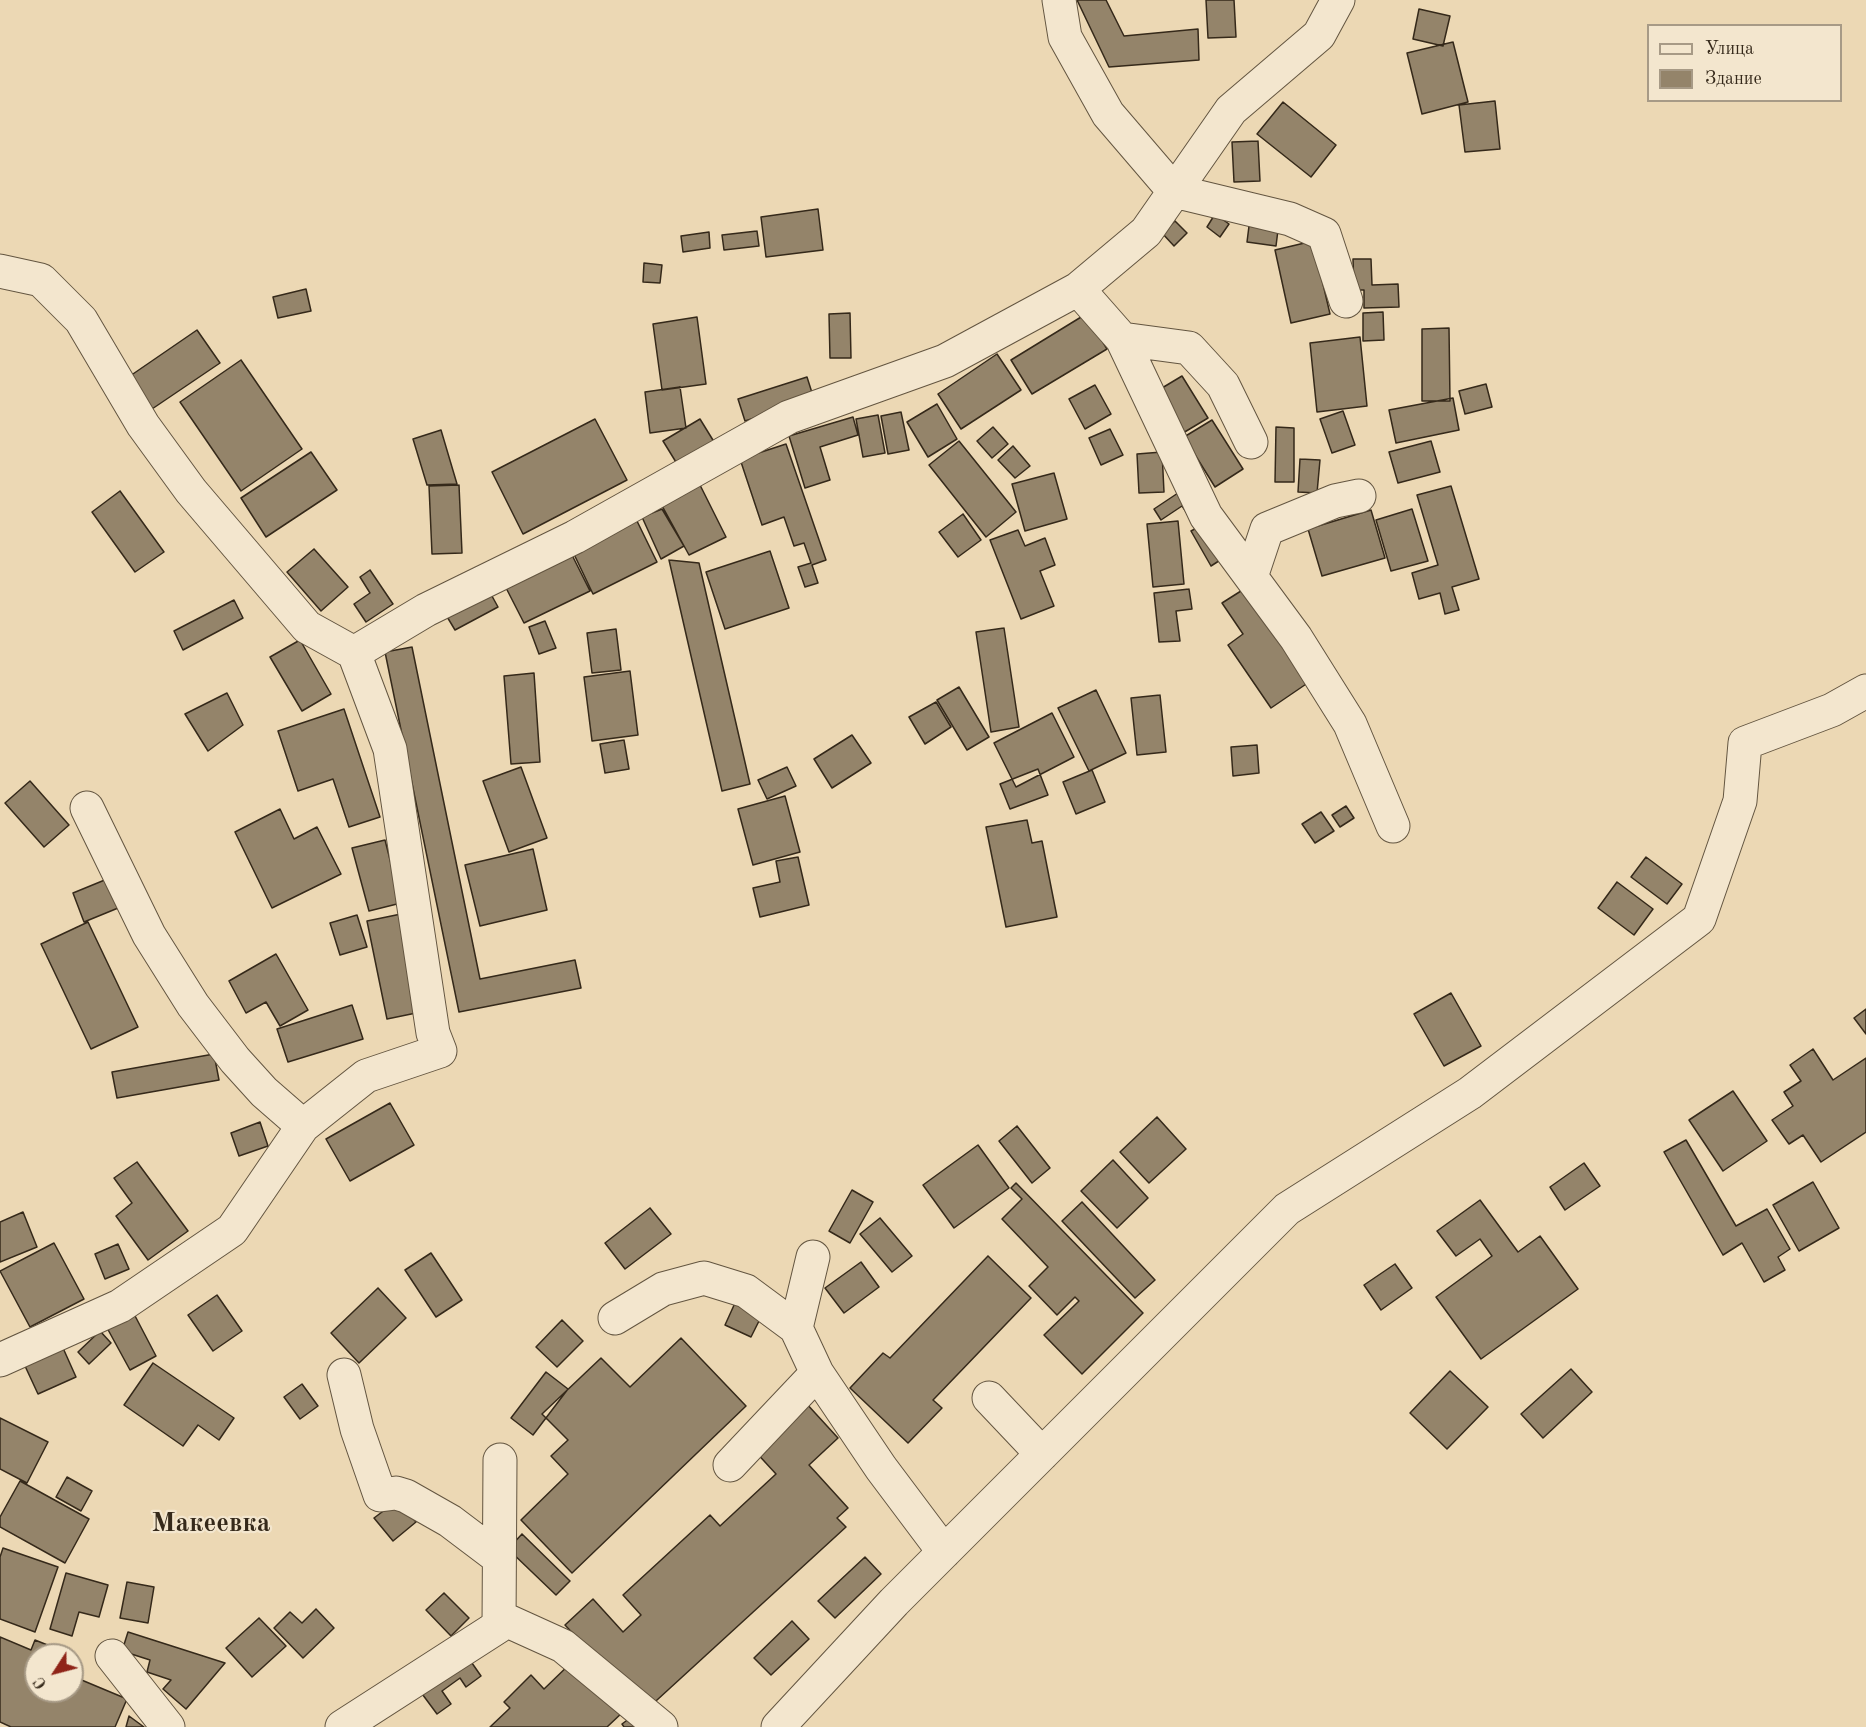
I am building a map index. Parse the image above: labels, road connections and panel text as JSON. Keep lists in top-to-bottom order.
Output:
{
  "districts": ["Макеевка"],
  "legend": ["Улица", "Здание"],
  "north": "bottom left"
}
